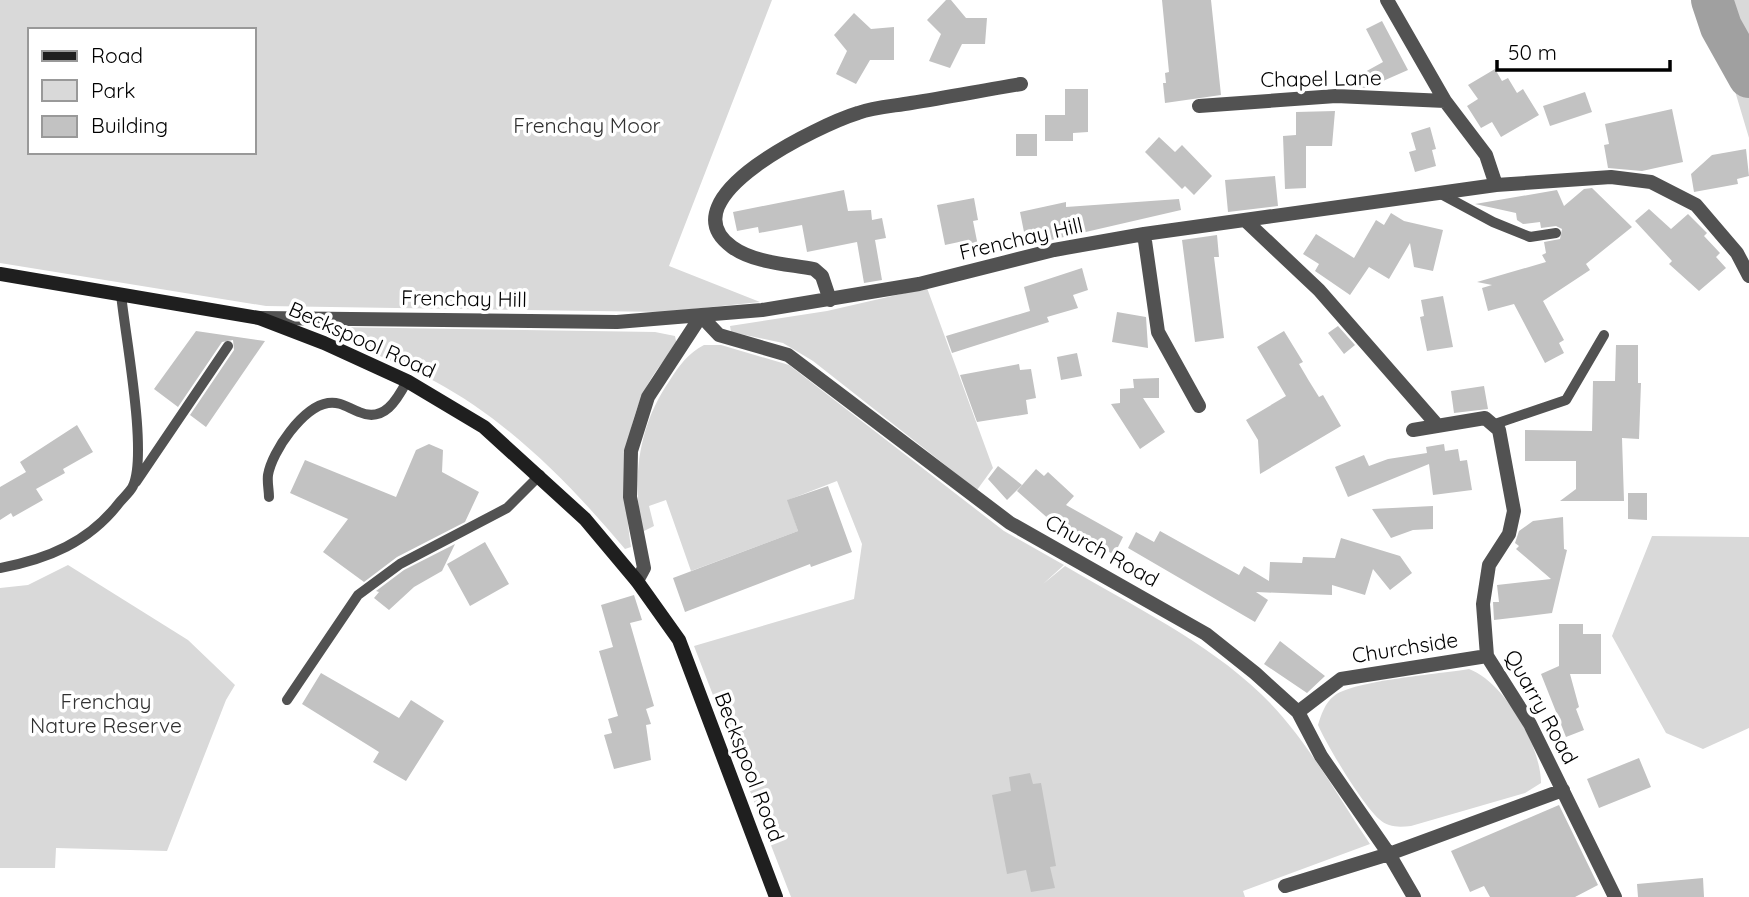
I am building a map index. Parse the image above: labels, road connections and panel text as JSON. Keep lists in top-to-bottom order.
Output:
{
  "streets": {
    "street": [
      "Chapel Lane",
      "Frenchay Hill",
      "Beckspool Road",
      "Church Road",
      "Churchside",
      "Quarry Road"
    ]
  },
  "crossings": [
    ["Frenchay Hill", "Beckspool Road"],
    ["Frenchay Hill", "Church Road"],
    ["Church Road", "Churchside"],
    ["Churchside", "Quarry Road"]
  ],
  "parks": ["Frenchay Moor", "Frenchay Nature Reserve"],
  "legend": ["Road", "Park", "Building"],
  "scale_bar": "50 m"
}
